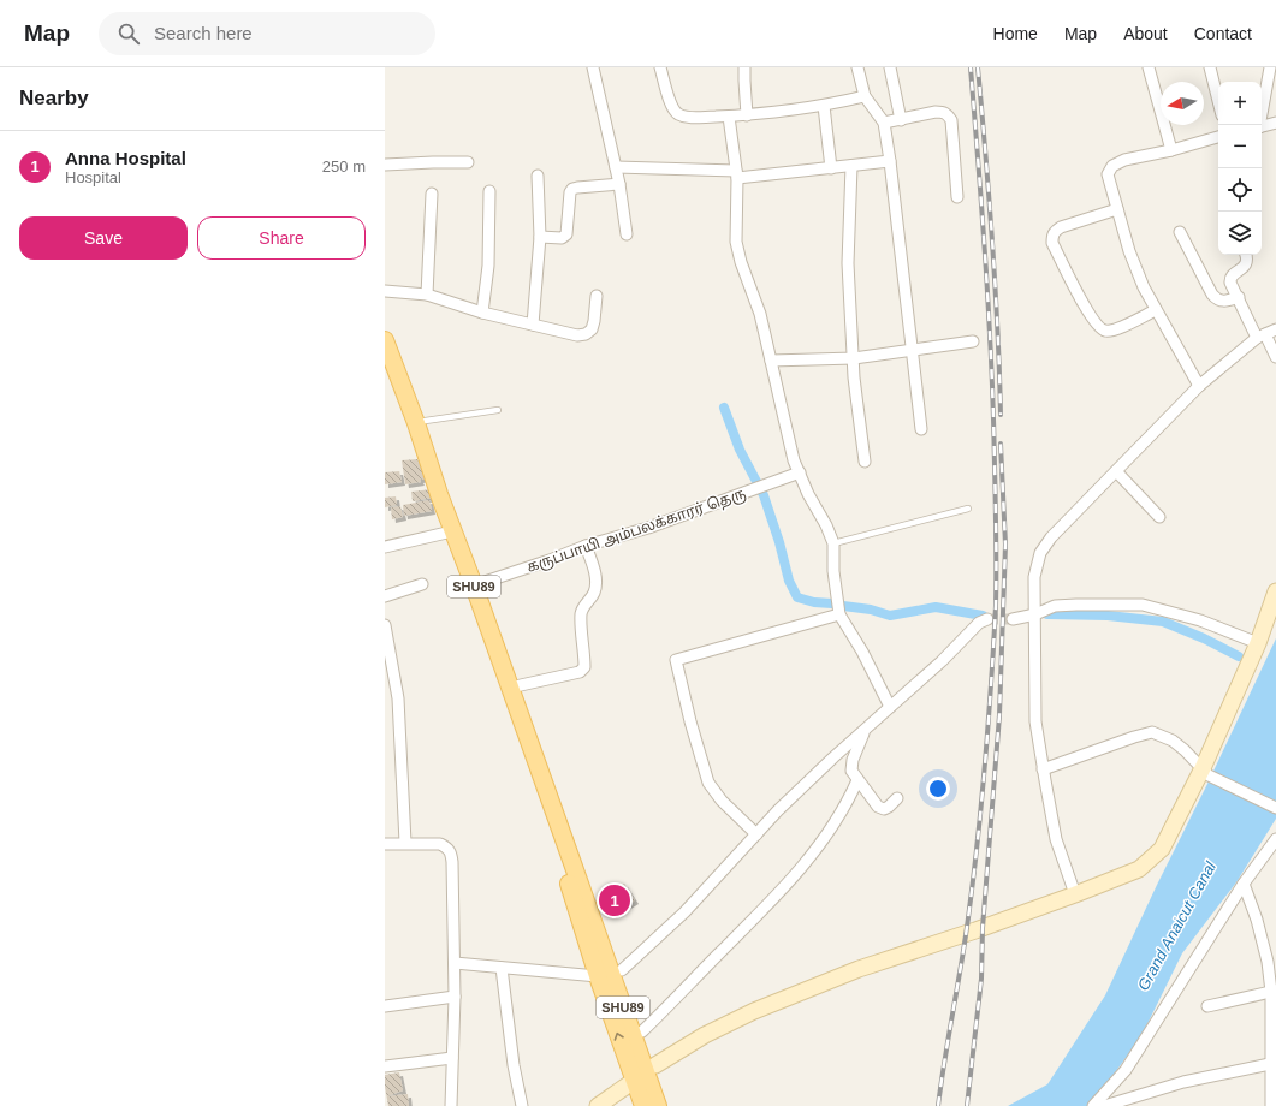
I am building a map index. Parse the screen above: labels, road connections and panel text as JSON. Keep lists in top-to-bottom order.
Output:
{
  "streets": {
    "main road": ["SHU89"],
    "street": ["கருப்பாயி அம்பலக்காரர் தெரு"]
  },
  "crossings": [
    ["கருப்பாயி அம்பலக்காரர் தெரு", "SHU89"]
  ],
  "water": ["Grand Anaicut Canal"],
  "north": "left",
  "page": {
    "header": "Map",
    "search": "Search here",
    "nav": [
      "Home",
      "Map",
      "About",
      "Contact"
    ],
    "heading": "Nearby",
    "map_buttons": ["+", "−"],
    "list": [
      {
        "mark": "1",
        "name": "Anna Hospital",
        "note": "Hospital",
        "value": "250 m"
      }
    ],
    "buttons": ["Save", "Share"],
    "pins": "1"
  }
}
